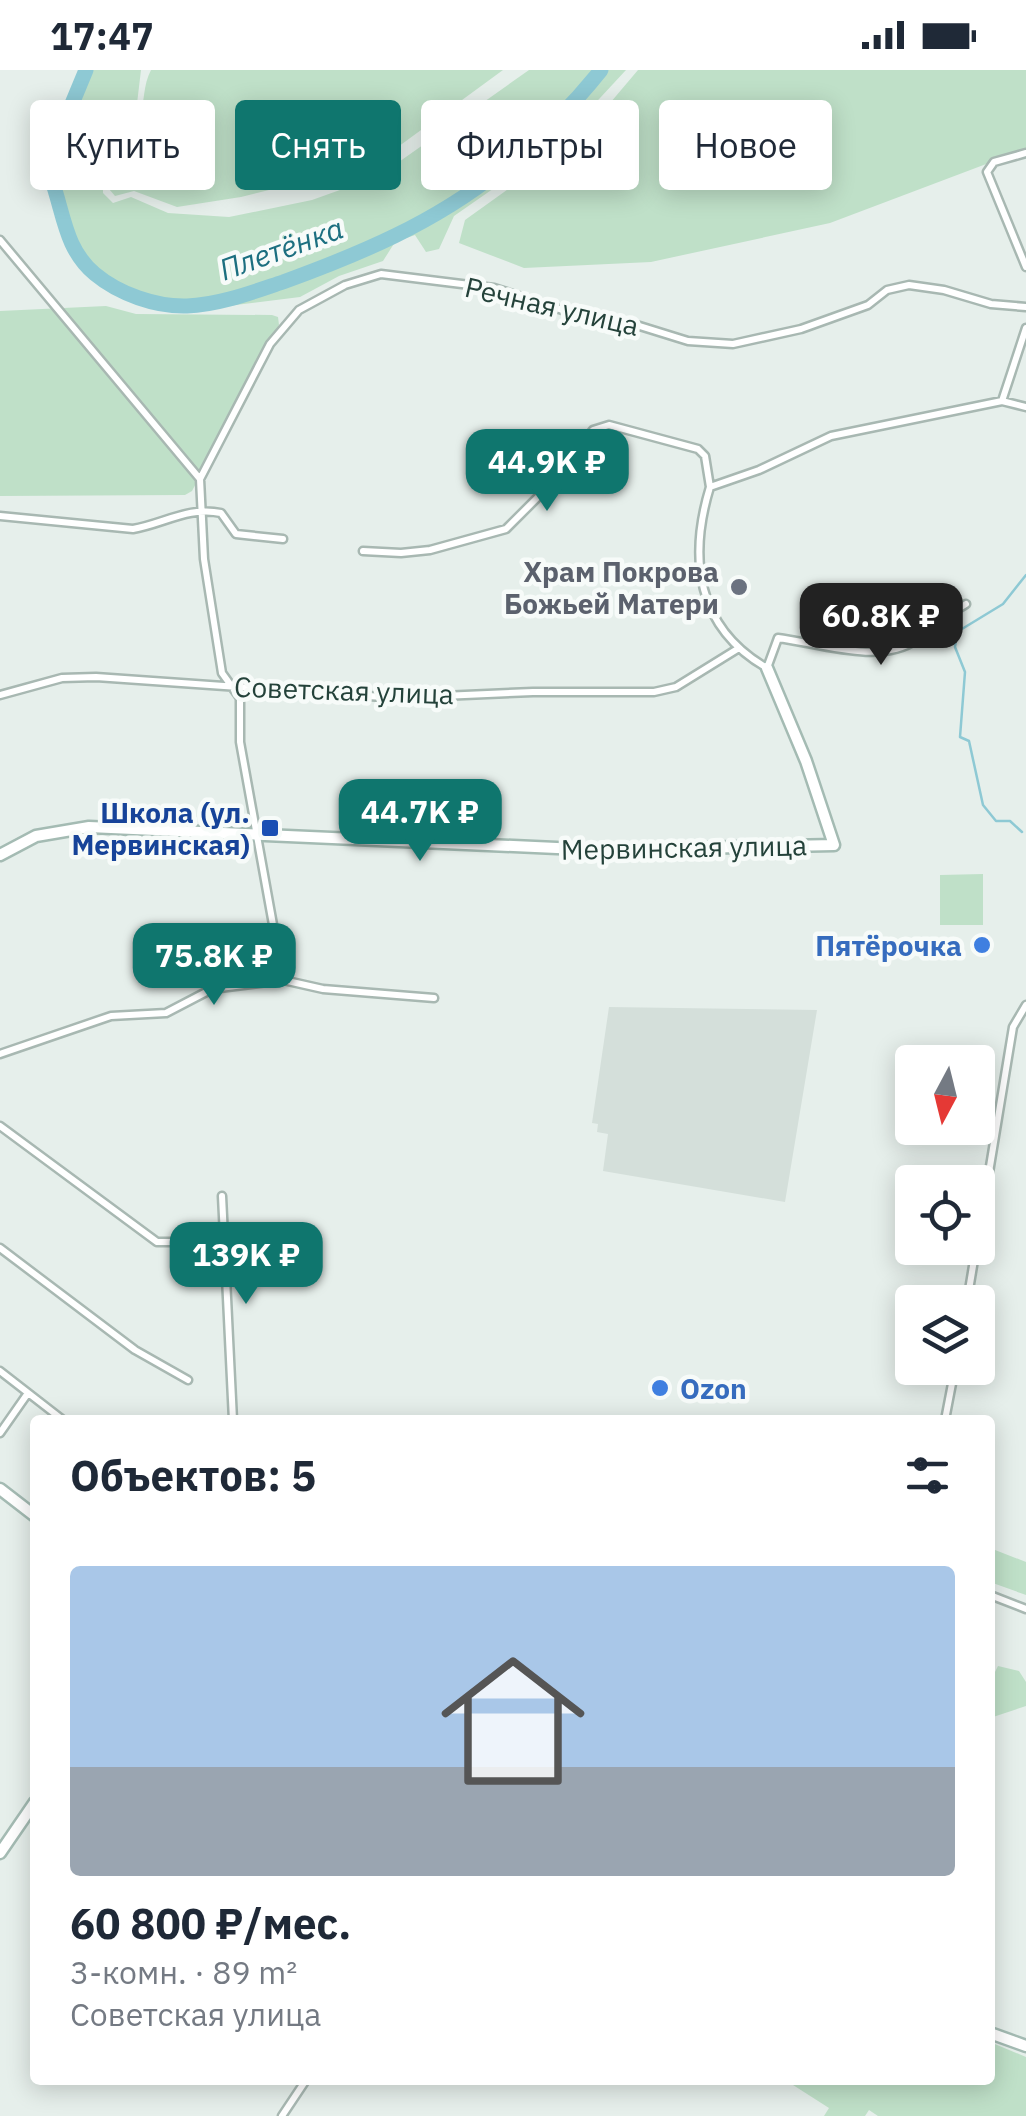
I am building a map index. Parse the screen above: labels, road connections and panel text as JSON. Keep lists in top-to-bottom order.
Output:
{
  "streets": {
    "street": ["Речная улица", "Советская улица", "Мервинская улица"]
  },
  "water": ["Плетёнка"],
  "places": {
    "other": ["Храм Покрова Божьей Матери", "Пятёрочка", "Ozon"],
    "transit": ["Школа (ул. Мервинская)"]
  },
  "north": "bottom",
  "page": {
    "status": "17:47",
    "chip": [
      "Купить",
      "Снять",
      "Фильтры",
      "Новое"
    ],
    "price": [
      "44.9K ₽",
      "60.8K ₽",
      "44.7K ₽",
      "75.8K ₽",
      "139K ₽"
    ],
    "heading": "Объектов: 5",
    "list": [
      {
        "name": "60 800 ₽/мес.",
        "note": "3-комн. · 89 m² · Советская улица"
      }
    ]
  }
}
